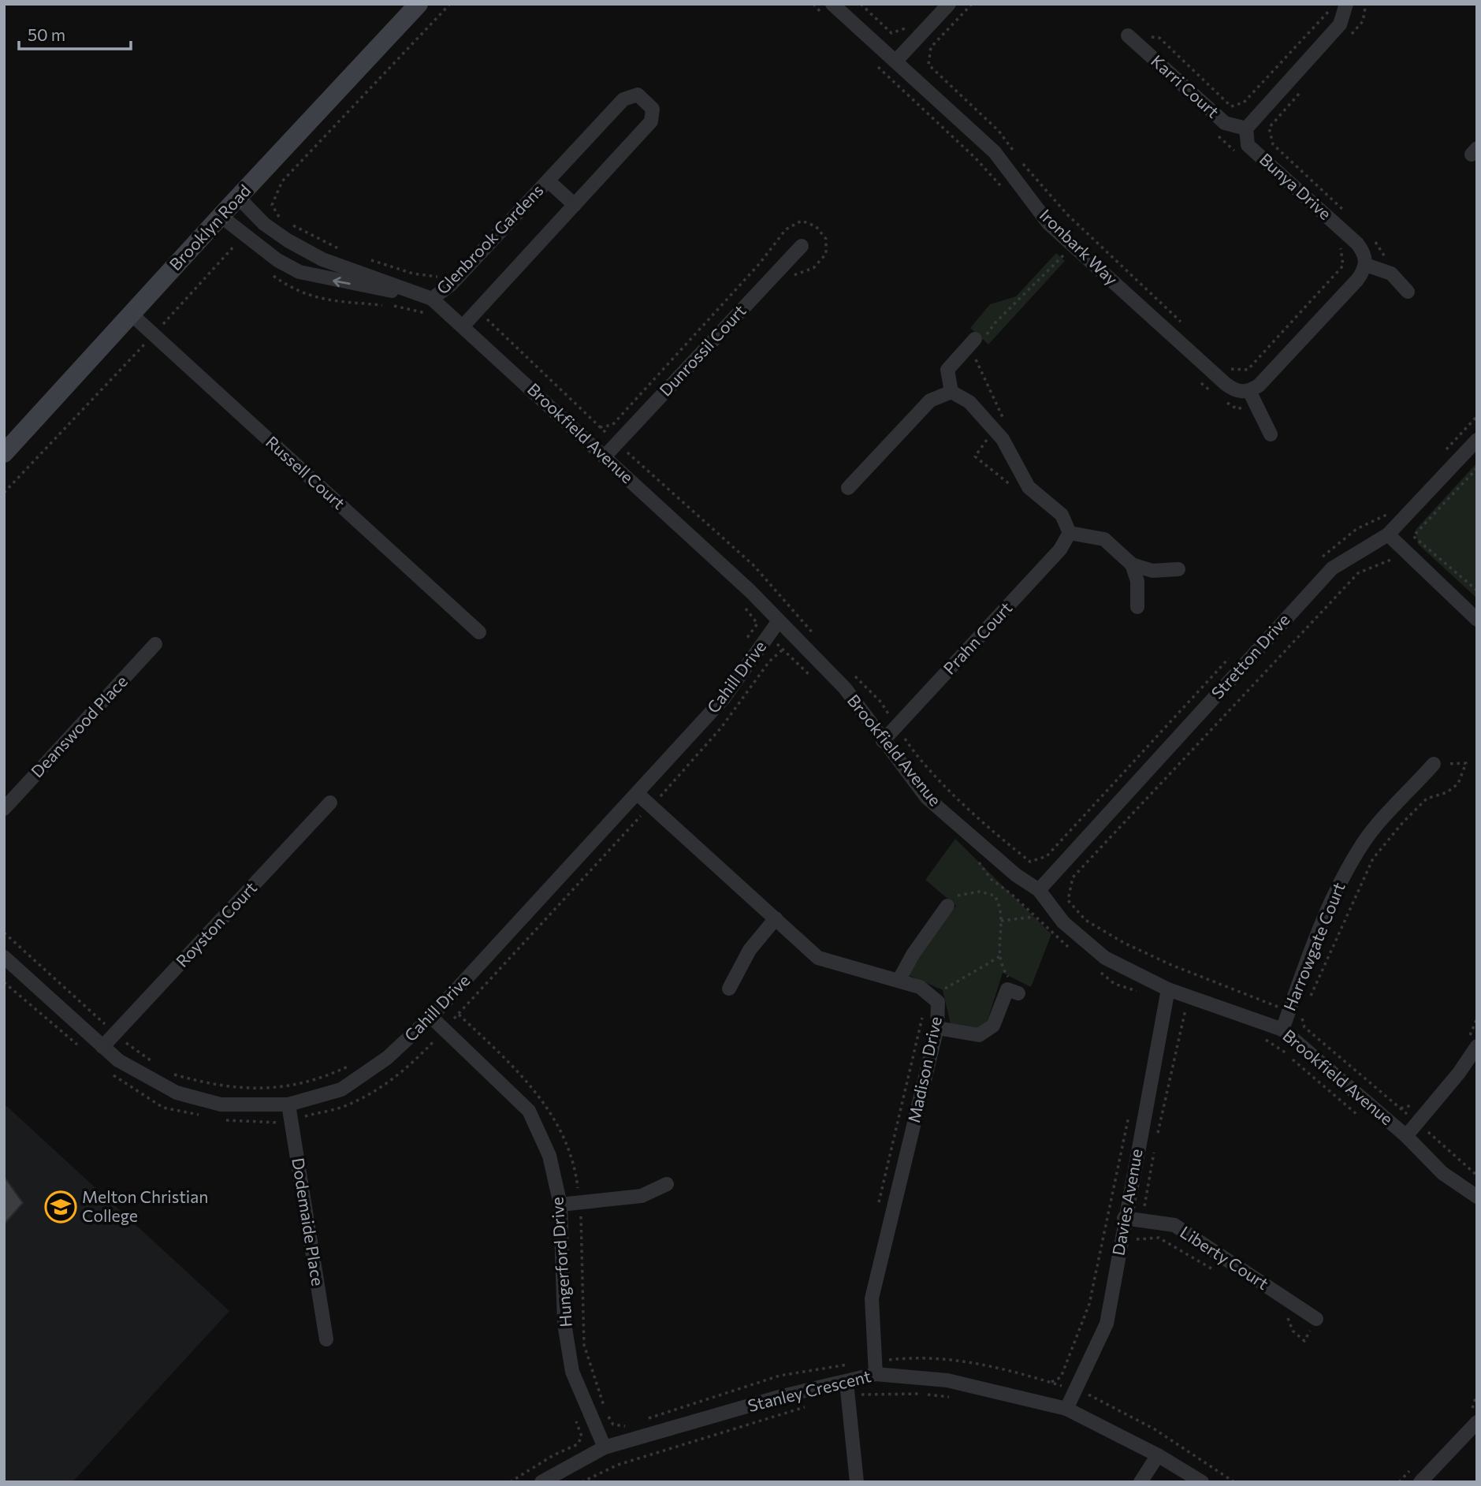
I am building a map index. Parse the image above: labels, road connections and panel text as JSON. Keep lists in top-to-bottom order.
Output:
{
  "streets": {
    "street": [
      "Karri Court",
      "Bunya Drive",
      "Brooklyn Road",
      "Glenbrook Gardens",
      "Ironbark Way",
      "Dunrossil Court",
      "Brookfield Avenue",
      "Russell Court",
      "Prahn Court",
      "Stretton Drive",
      "Cahill Drive",
      "Deanswood Place",
      "Royston Court",
      "Harrowgate Court",
      "Madison Drive",
      "Davies Avenue",
      "Dodemaide Place",
      "Liberty Court",
      "Hungerford Drive",
      "Stanley Crescent"
    ]
  },
  "crossings": [
    ["Karri Court", "Bunya Drive"],
    ["Brooklyn Road", "Brookfield Avenue"],
    ["Brooklyn Road", "Russell Court"],
    ["Glenbrook Gardens", "Brookfield Avenue"],
    ["Dunrossil Court", "Brookfield Avenue"],
    ["Brookfield Avenue", "Prahn Court"],
    ["Brookfield Avenue", "Stretton Drive"],
    ["Brookfield Avenue", "Cahill Drive"],
    ["Brookfield Avenue", "Harrowgate Court"],
    ["Brookfield Avenue", "Davies Avenue"],
    ["Cahill Drive", "Royston Court"],
    ["Cahill Drive", "Madison Drive"],
    ["Cahill Drive", "Dodemaide Place"],
    ["Cahill Drive", "Hungerford Drive"],
    ["Madison Drive", "Stanley Crescent"],
    ["Davies Avenue", "Liberty Court"],
    ["Davies Avenue", "Stanley Crescent"],
    ["Hungerford Drive", "Stanley Crescent"]
  ],
  "places": {
    "school or university": ["Melton Christian College"]
  },
  "scale_bar": "50 m"
}
